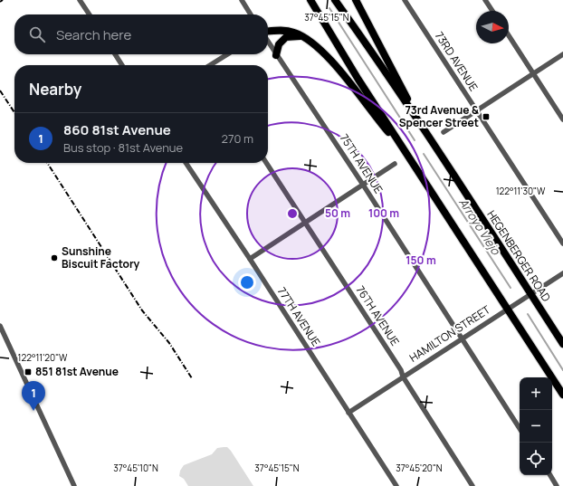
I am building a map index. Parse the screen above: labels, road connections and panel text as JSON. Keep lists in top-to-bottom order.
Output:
{
  "streets": {
    "main road": ["HEGENBERGER ROAD"],
    "street": [
      "73RD AVENUE",
      "75TH AVENUE",
      "76TH AVENUE",
      "77TH AVENUE",
      "HAMILTON STREET"
    ]
  },
  "crossings": [
    ["75TH AVENUE", "HAMILTON STREET"],
    ["HEGENBERGER ROAD", "HAMILTON STREET"],
    ["76TH AVENUE", "HAMILTON STREET"],
    ["77TH AVENUE", "HAMILTON STREET"]
  ],
  "water": ["Arroyo Viejo"],
  "places": {
    "transit": ["73rd Avenue & Spencer Street", "851 81st Avenue"],
    "other": ["Sunshine Biscuit Factory"]
  },
  "north": "right",
  "page": {
    "search": "Search here",
    "heading": "Nearby",
    "list": [
      {
        "mark": "1",
        "name": "860 81st Avenue",
        "note": "Bus stop · 81st Avenue",
        "value": "270 m"
      }
    ],
    "map_buttons": ["+", "−"],
    "pins": "1"
  },
  "coordinates": [
    "37°45'15\"N",
    "122°11'30\"W",
    "122°11'20\"W",
    "37°45'10\"N",
    "37°45'20\"N"
  ],
  "rings": ["50 m", "100 m", "150 m"]
}
